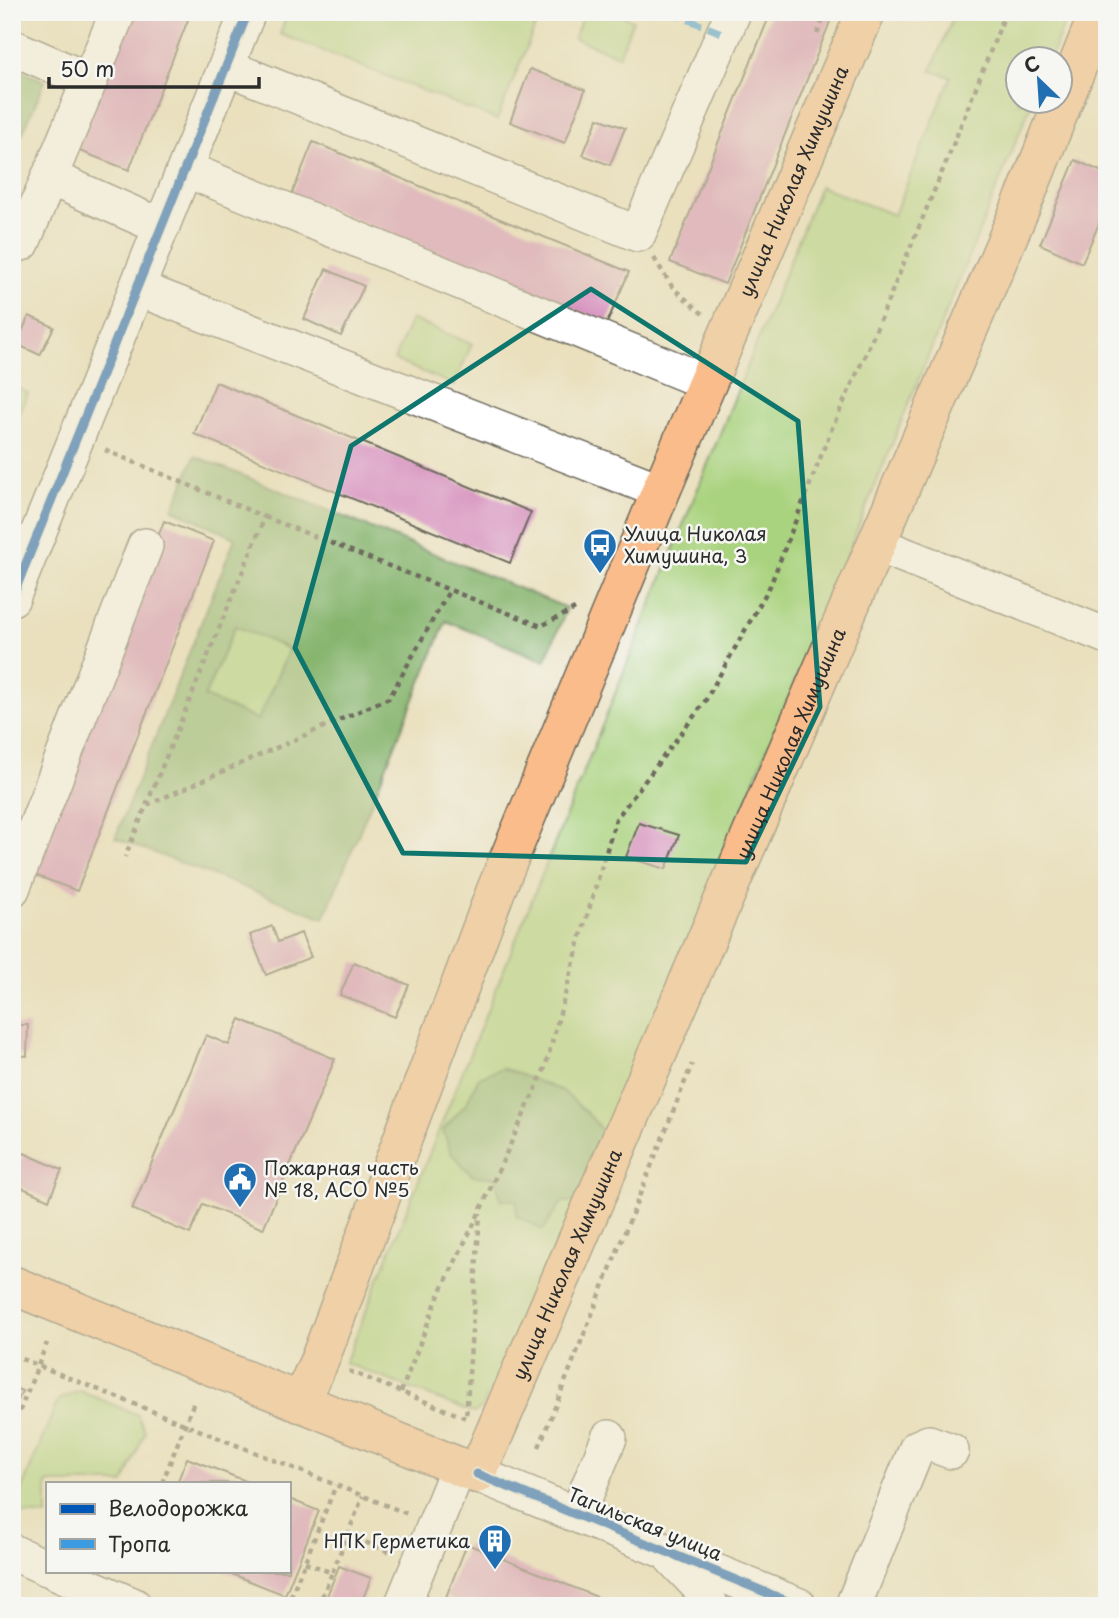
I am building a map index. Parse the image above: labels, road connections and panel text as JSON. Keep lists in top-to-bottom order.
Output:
{
  "streets": {
    "main road": ["улица Николая Химушина", "Тагильская улица"]
  },
  "crossings": [
    ["улица Николая Химушина", "Тагильская улица"]
  ],
  "places": {
    "bus stop": ["Улица Николая Химушина, 3"],
    "public building": ["Пожарная часть № 18, АСО №5"],
    "building": ["НПК Герметика"]
  },
  "legend": ["Велодорожка", "Тропа"],
  "scale_bar": "50 m",
  "north": "top left"
}
